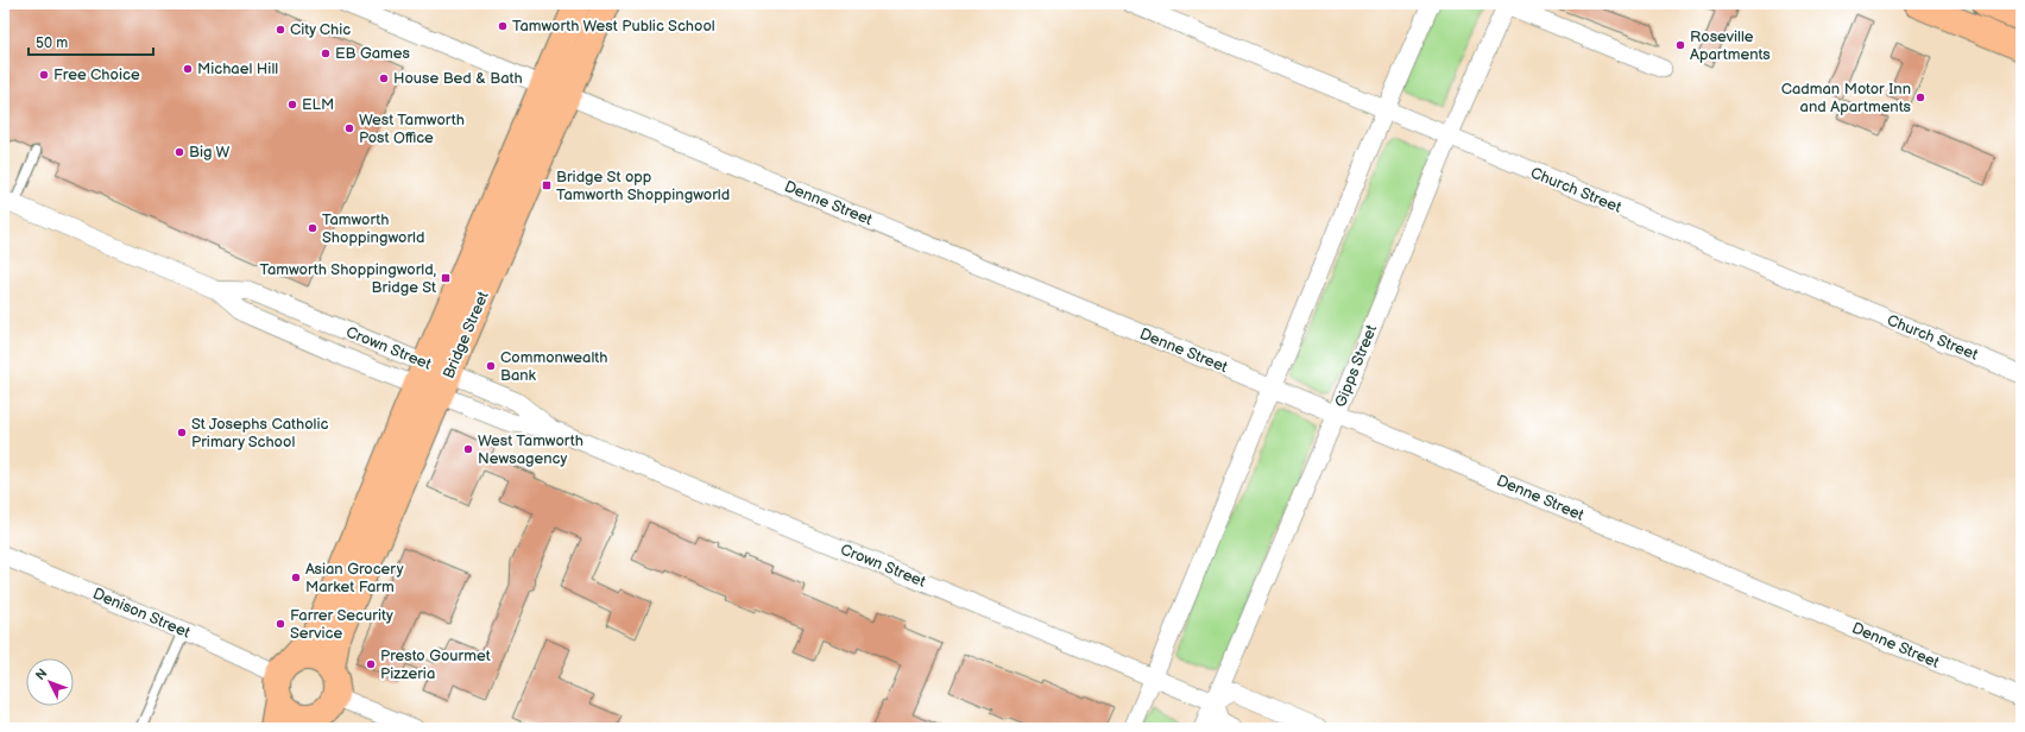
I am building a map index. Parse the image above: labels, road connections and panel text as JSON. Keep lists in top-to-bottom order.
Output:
{
  "streets": {
    "main road": ["Bridge Street"],
    "street": [
      "Church Street",
      "Denne Street",
      "Crown Street",
      "Gipps Street",
      "Denison Street"
    ]
  },
  "crossings": [
    ["Church Street", "Gipps Street"],
    ["Denne Street", "Bridge Street"],
    ["Denne Street", "Gipps Street"],
    ["Bridge Street", "Crown Street"],
    ["Bridge Street", "Denison Street"],
    ["Crown Street", "Gipps Street"]
  ],
  "places": {
    "other": [
      "Tamworth West Public School",
      "City Chic",
      "Roseville Apartments",
      "EB Games",
      "Michael Hill",
      "Free Choice",
      "House Bed & Bath",
      "Cadman Motor Inn and Apartments",
      "ELM",
      "West Tamworth Post Office",
      "Big W",
      "Tamworth Shoppingworld",
      "Commonwealth Bank",
      "St Josephs Catholic Primary School",
      "West Tamworth Newsagency",
      "Asian Grocery Market Farm",
      "Farrer Security Service",
      "Presto Gourmet Pizzeria"
    ],
    "transit": ["Bridge St opp Tamworth Shoppingworld", "Tamworth Shoppingworld, Bridge St"]
  },
  "scale_bar": "50 m",
  "north": "top left"
}
